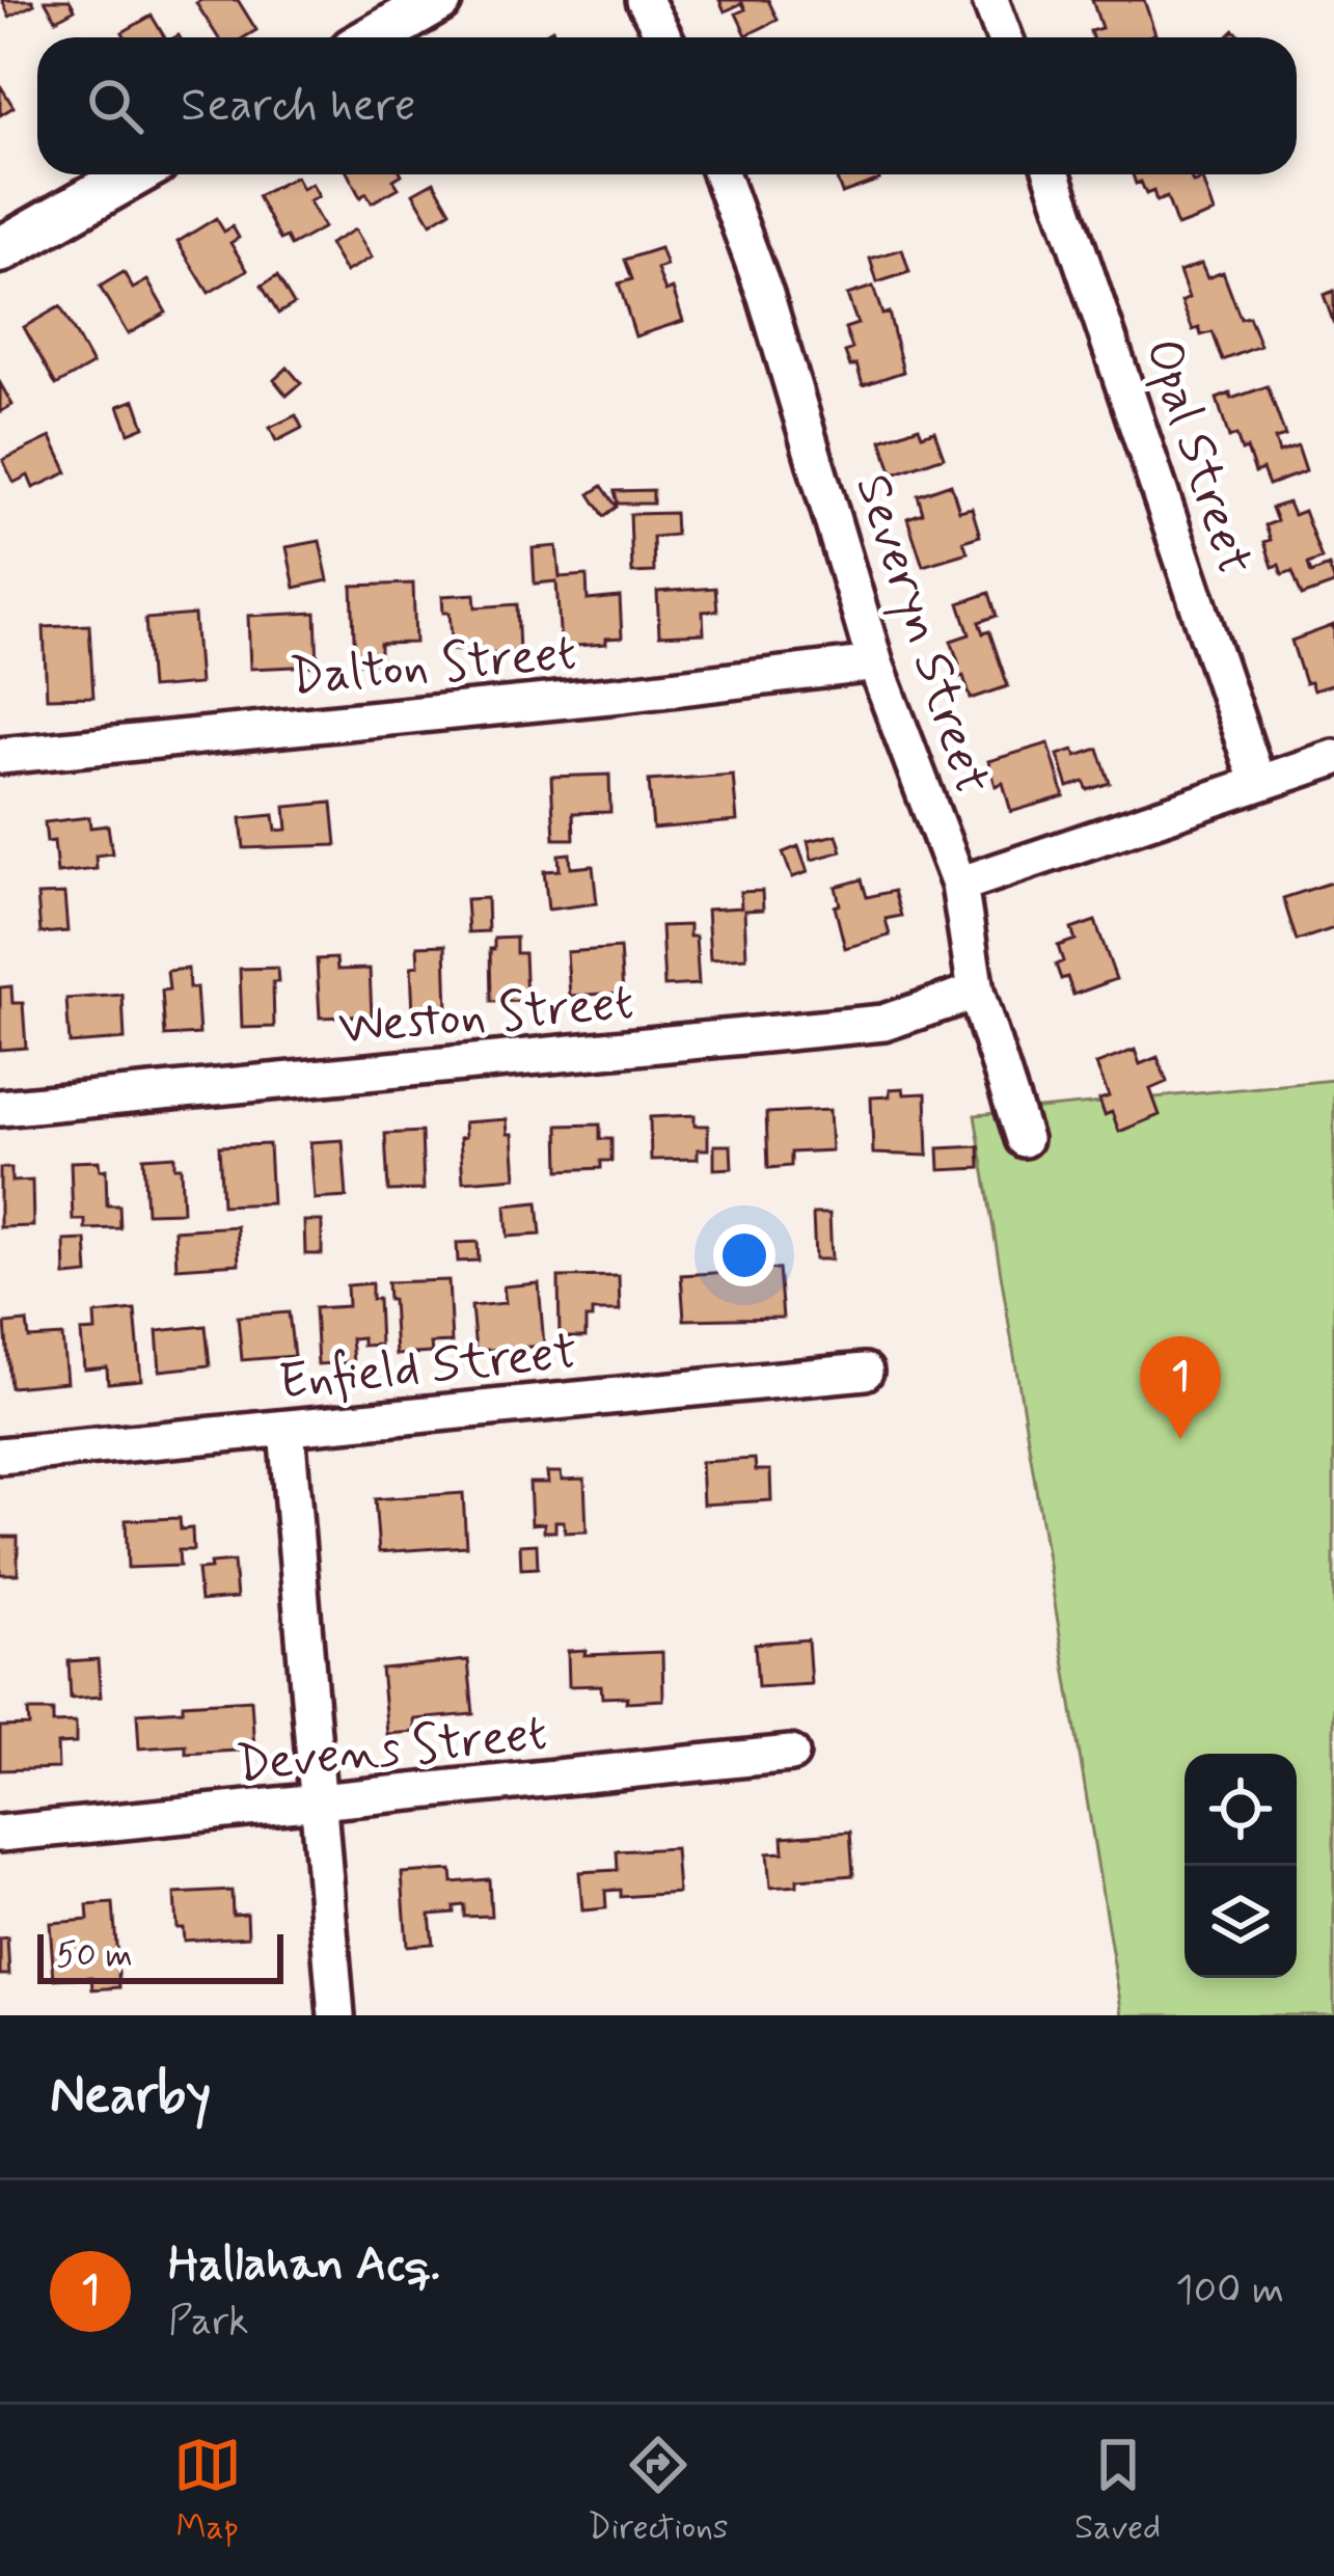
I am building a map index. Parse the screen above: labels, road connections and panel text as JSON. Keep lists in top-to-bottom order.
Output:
{
  "streets": {
    "street": [
      "Opal Street",
      "Severyn Street",
      "Dalton Street",
      "Weston Street",
      "Enfield Street",
      "Devens Street"
    ]
  },
  "crossings": [
    ["Severyn Street", "Dalton Street"],
    ["Severyn Street", "Weston Street"]
  ],
  "scale_bar": "50 m",
  "page": {
    "search": "Search here",
    "pins": "1",
    "scale": "50 m",
    "heading": "Nearby",
    "list": [
      {
        "mark": "1",
        "name": "Hallahan Acq.",
        "note": "Park",
        "value": "100 m"
      }
    ],
    "nav": ["Map", "Directions", "Saved"]
  }
}
